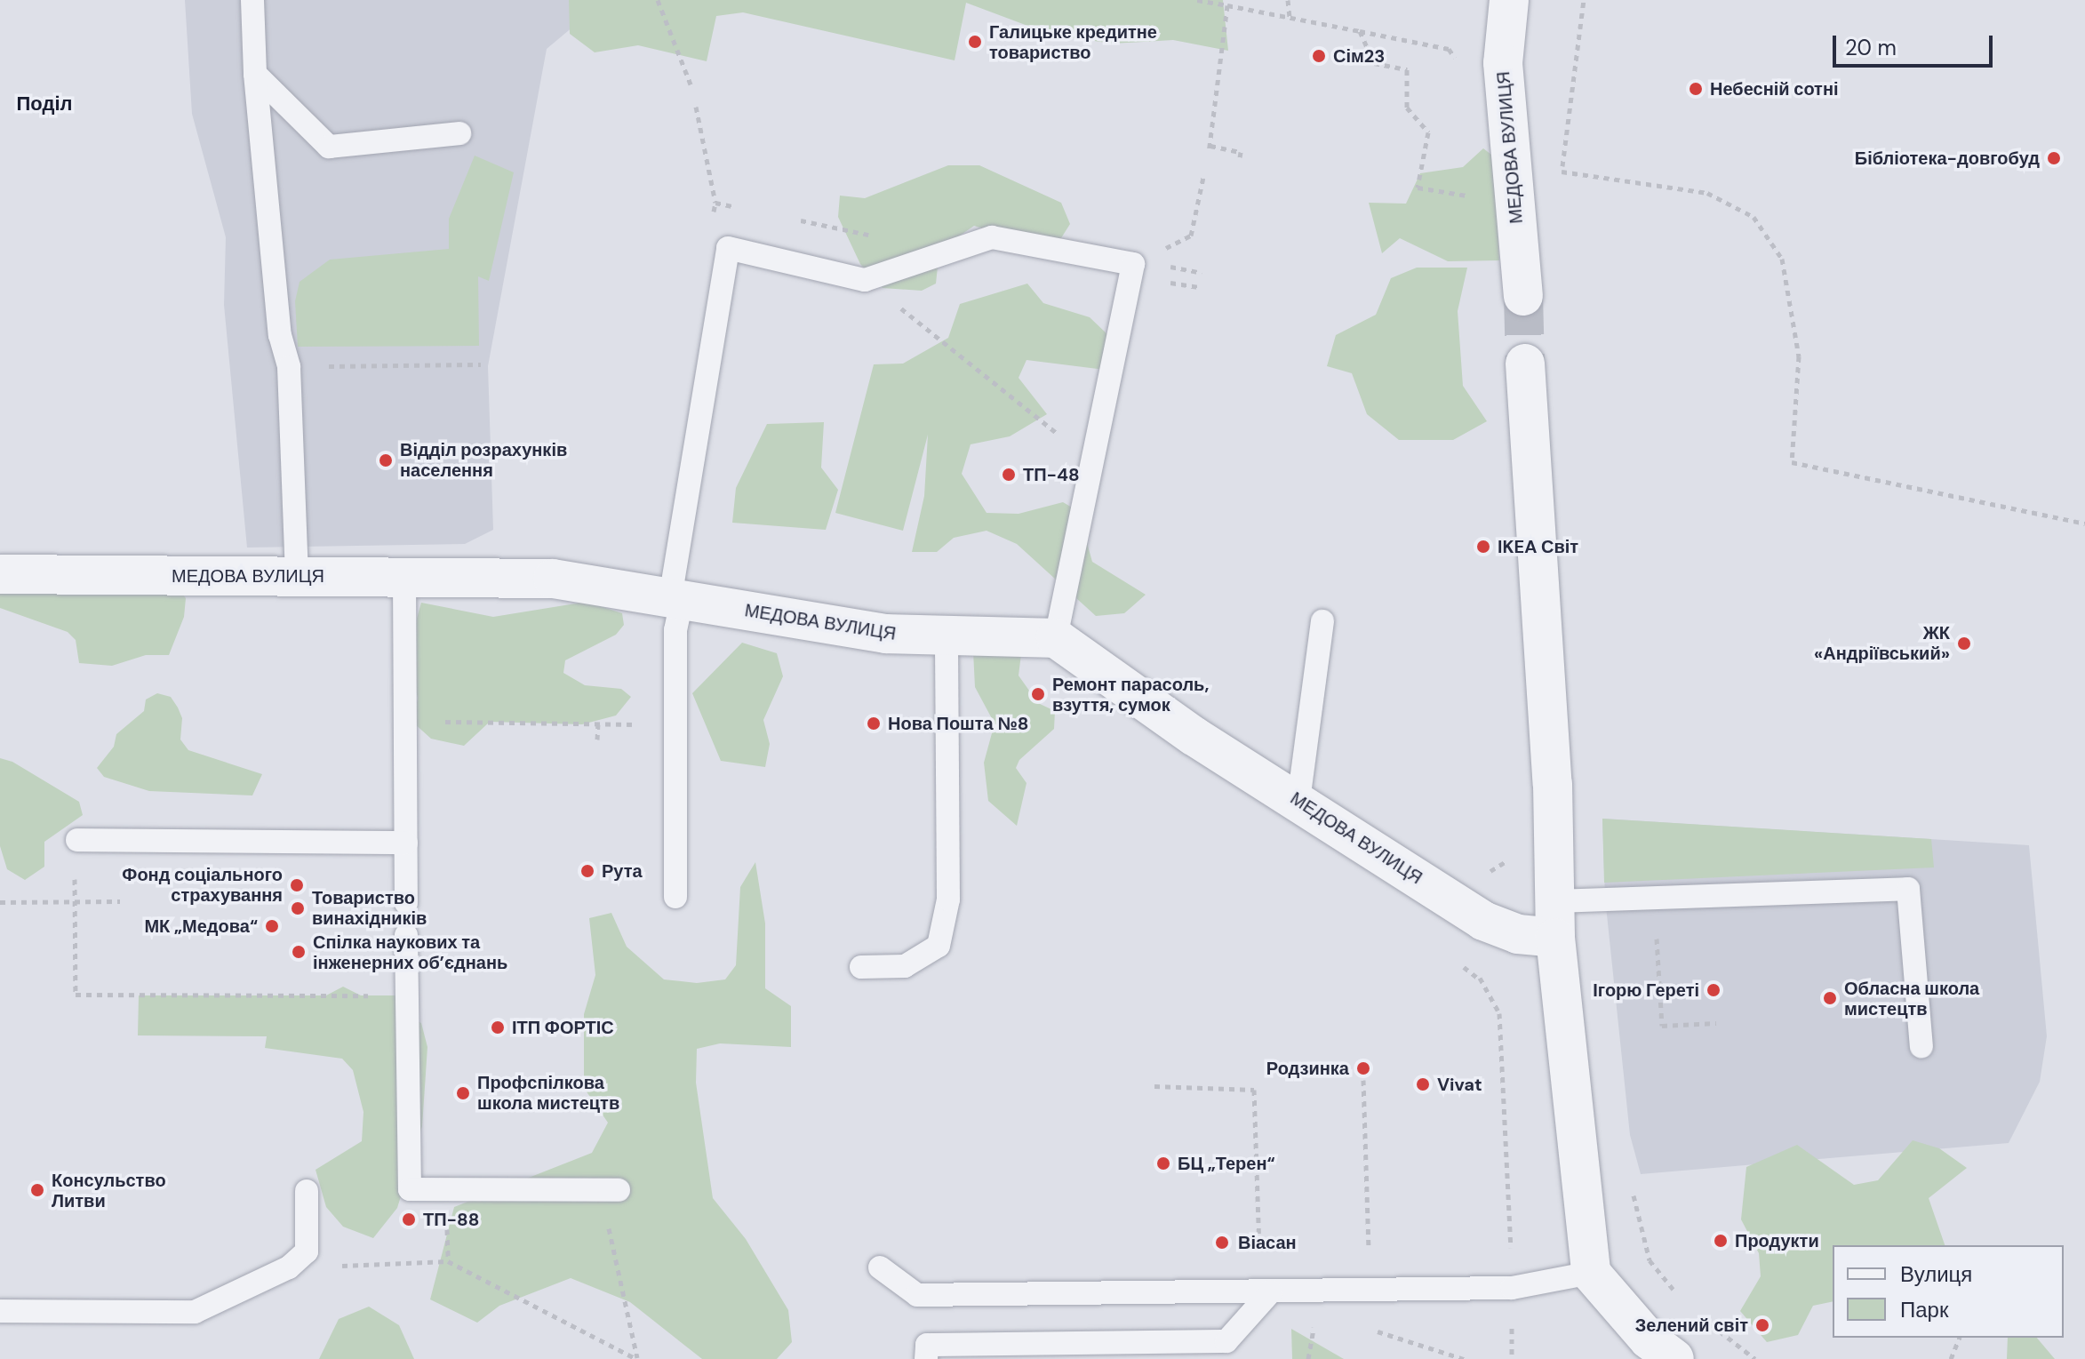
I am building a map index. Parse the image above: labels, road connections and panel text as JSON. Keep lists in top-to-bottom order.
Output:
{
  "streets": {
    "street": ["МЕДОВА ВУЛИЦЯ"]
  },
  "districts": ["Поділ"],
  "places": [
    "Галицьке кредитне товариство",
    "Сім23",
    "Небесній сотні",
    "Бібліотека-довгобуд",
    "Відділ розрахунків населення",
    "ТП-48",
    "IKEA Світ",
    "ЖК «Андріївський»",
    "Ремонт парасоль, взуття, сумок",
    "Нова Пошта №8",
    "Рута",
    "Фонд соціального страхування",
    "Товариство винахідників",
    "МК „Медова“",
    "Спілка наукових та інженерних об’єднань",
    "Ігорю Гереті",
    "Обласна школа мистецтв",
    "ІТП ФОРТІС",
    "Родзинка",
    "Vivat",
    "Профспілкова школа мистецтв",
    "БЦ „Терен“",
    "Консульство Литви",
    "ТП-88",
    "Продукти",
    "Віасан",
    "Зелений світ"
  ],
  "legend": ["Вулиця", "Парк"],
  "scale_bar": "20 m"
}
